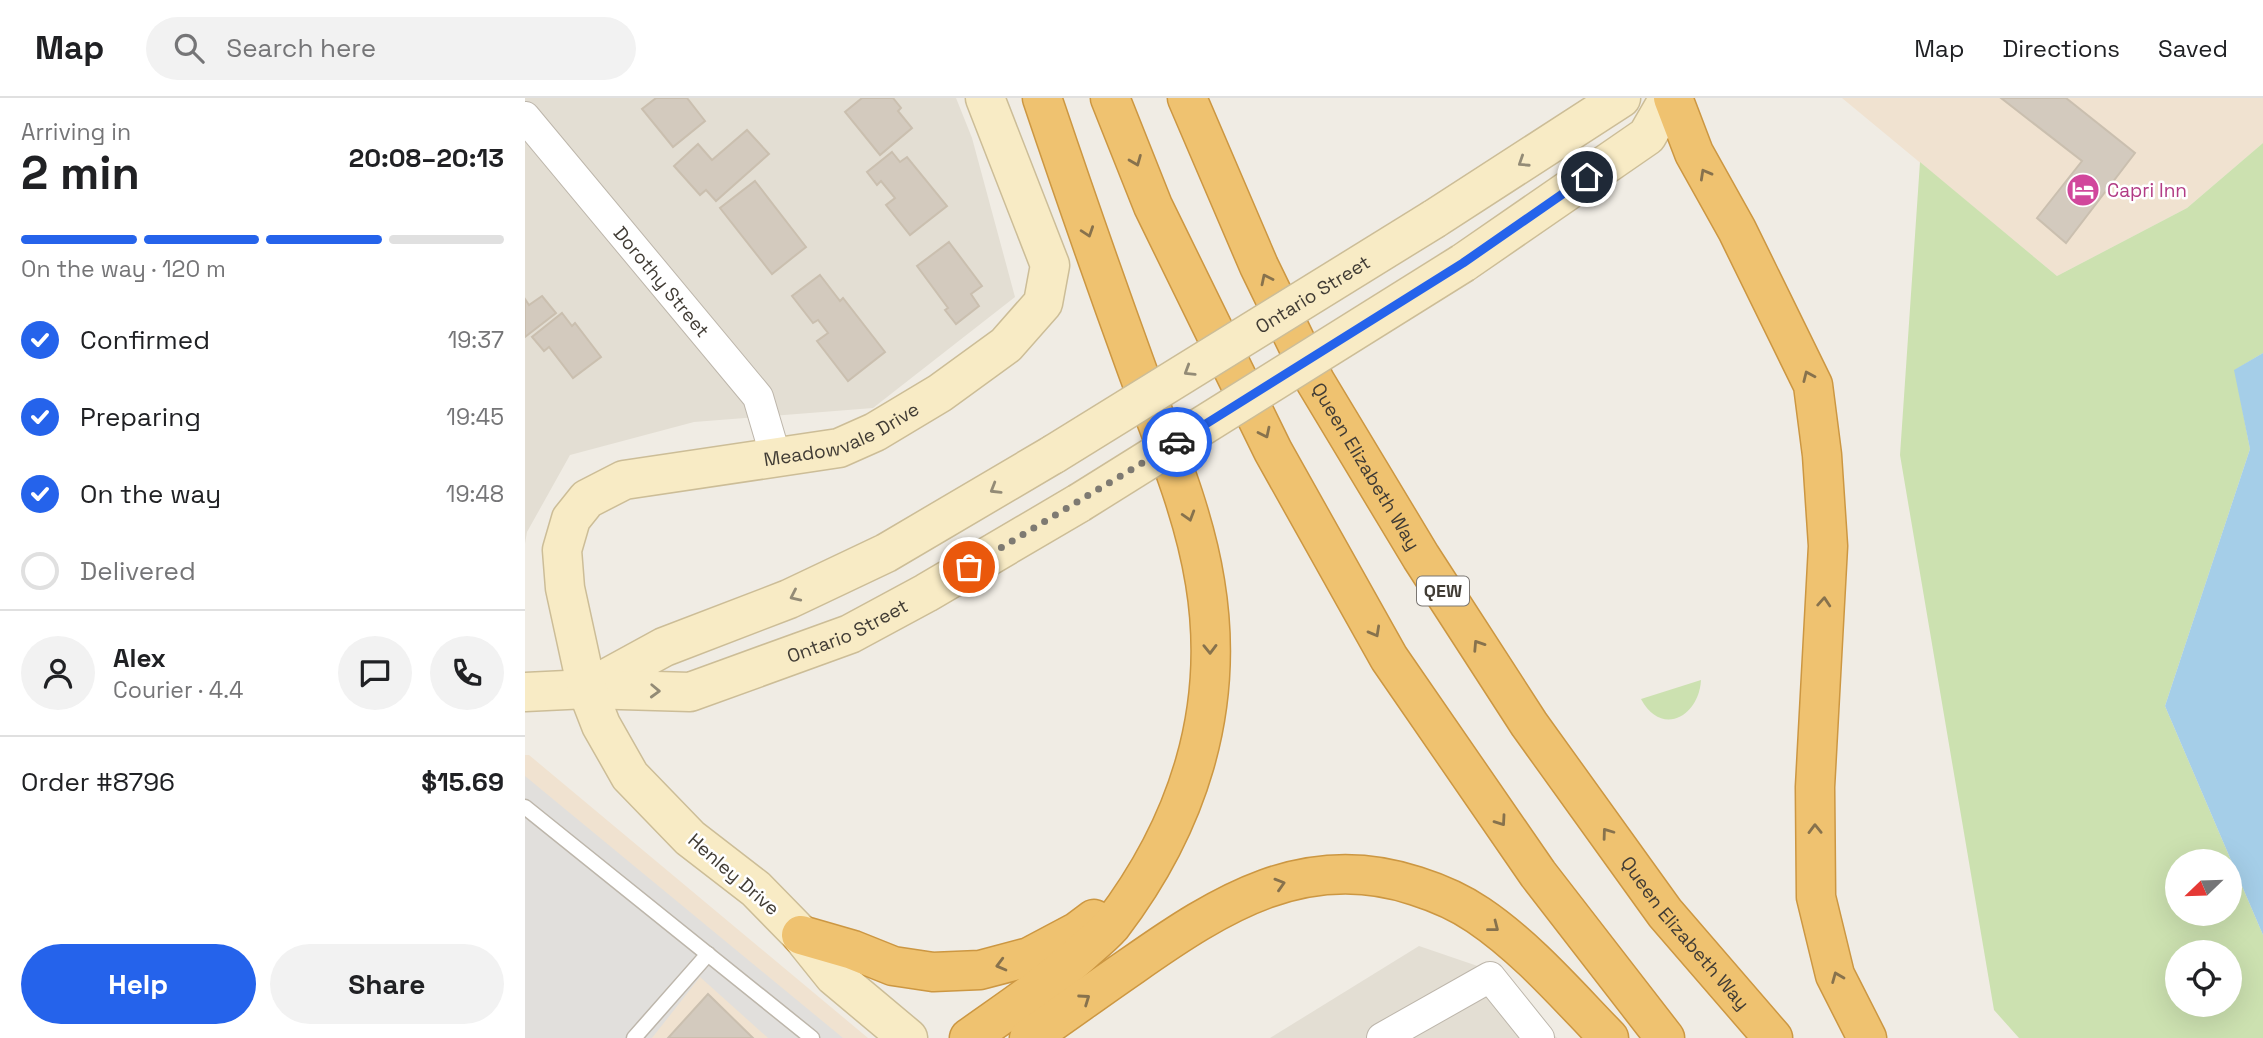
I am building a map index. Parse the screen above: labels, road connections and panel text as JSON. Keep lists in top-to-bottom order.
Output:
{
  "streets": {
    "highway": ["Queen Elizabeth Way", "QEW"],
    "main road": ["Ontario Street", "Meadowvale Drive", "Henley Drive"],
    "street": ["Dorothy Street"]
  },
  "crossings": [
    ["Dorothy Street", "Meadowvale Drive"],
    ["Ontario Street", "Meadowvale Drive"],
    ["Ontario Street", "Henley Drive"],
    ["Meadowvale Drive", "Henley Drive"]
  ],
  "places": {
    "hotel": ["Capri Inn"]
  },
  "north": "bottom left",
  "page": {
    "header": "Map",
    "search": "Search here",
    "nav": ["Map", "Directions", "Saved"],
    "heading": ["2 min", "Arriving in", "20:08–20:13"],
    "panel": [
      "Alex",
      "Courier · 4.4",
      "Order #8796",
      "$15.69"
    ],
    "bar": "On the way · 120 m",
    "list": [
      ["Confirmed", "19:37"],
      ["Preparing", "19:45"],
      ["On the way", "19:48"],
      "Delivered"
    ],
    "buttons": ["Help", "Share"]
  }
}
